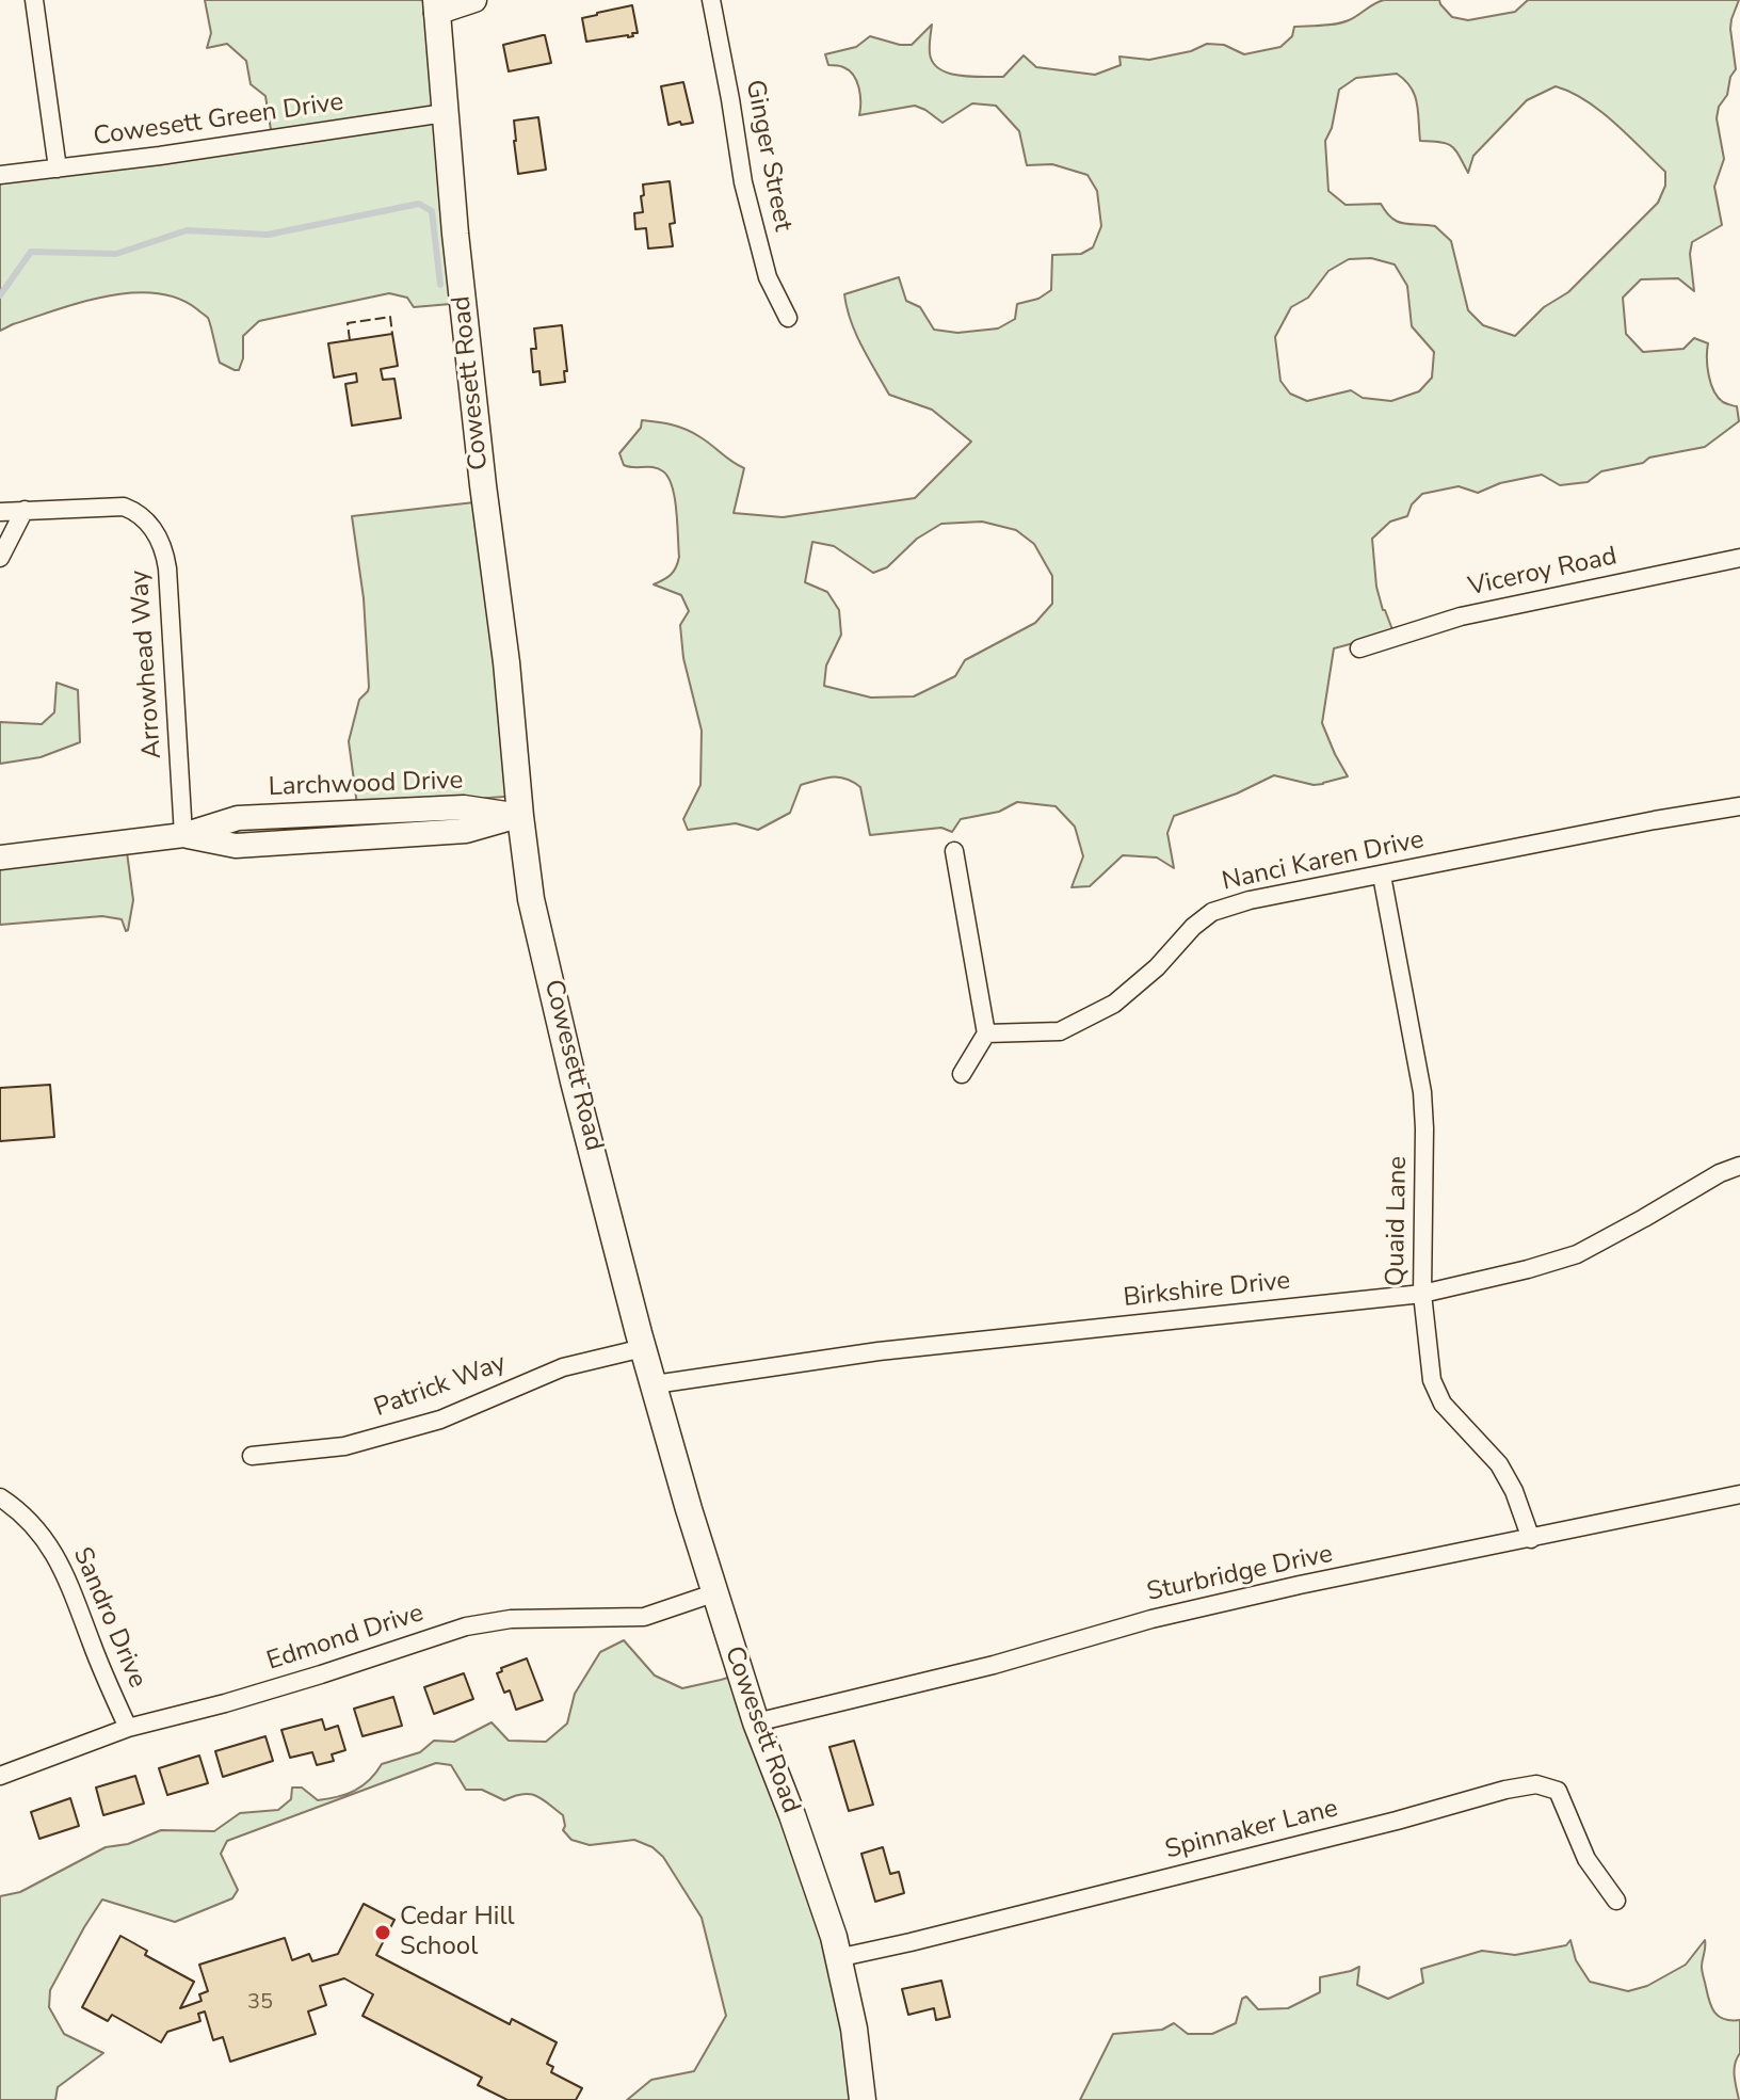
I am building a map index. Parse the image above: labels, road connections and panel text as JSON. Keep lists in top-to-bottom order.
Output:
{
  "streets": {
    "main road": ["Cowesett Road"],
    "street": [
      "Cowesett Green Drive",
      "Ginger Street",
      "Viceroy Road",
      "Arrowhead Way",
      "Larchwood Drive",
      "Nanci Karen Drive",
      "Quaid Lane",
      "Birkshire Drive",
      "Patrick Way",
      "Sturbridge Drive",
      "Sandro Drive",
      "Edmond Drive",
      "Spinnaker Lane"
    ]
  },
  "crossings": [
    ["Cowesett Green Drive", "Cowesett Road"],
    ["Cowesett Road", "Larchwood Drive"],
    ["Cowesett Road", "Birkshire Drive"],
    ["Cowesett Road", "Patrick Way"],
    ["Cowesett Road", "Sturbridge Drive"],
    ["Cowesett Road", "Edmond Drive"],
    ["Cowesett Road", "Spinnaker Lane"],
    ["Arrowhead Way", "Larchwood Drive"],
    ["Nanci Karen Drive", "Quaid Lane"],
    ["Quaid Lane", "Birkshire Drive"],
    ["Quaid Lane", "Sturbridge Drive"],
    ["Sandro Drive", "Edmond Drive"]
  ],
  "places": ["Cedar Hill School"],
  "house_numbers": ["35"]
}
